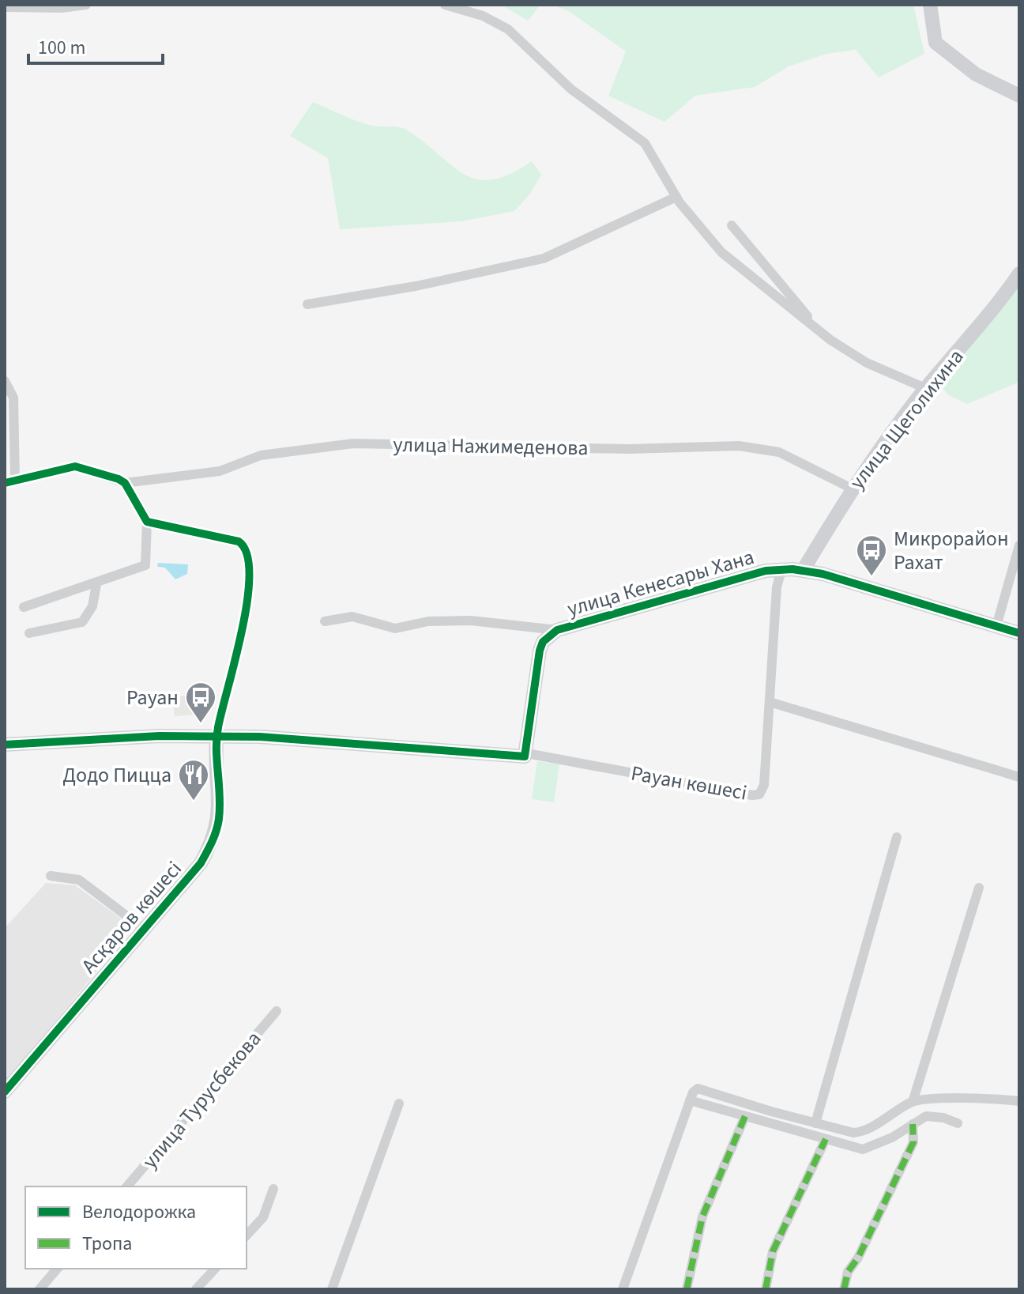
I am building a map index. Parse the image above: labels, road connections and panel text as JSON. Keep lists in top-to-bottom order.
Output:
{
  "streets": {
    "street": [
      "улица Щеголихина",
      "улица Нажимеденова",
      "улица Кенесары Хана",
      "Рауан көшесі",
      "Асқаров көшесі",
      "улица Турусбекова"
    ]
  },
  "crossings": [
    ["улица Щеголихина", "улица Нажимеденова"],
    ["улица Щеголихина", "улица Кенесары Хана"],
    ["улица Кенесары Хана", "Рауан көшесі"]
  ],
  "places": {
    "bus stop": ["Микрорайон Рахат", "Рауан"],
    "restaurant": ["Додо Пицца"]
  },
  "legend": ["Велодорожка", "Тропа"],
  "scale_bar": "100 m"
}
